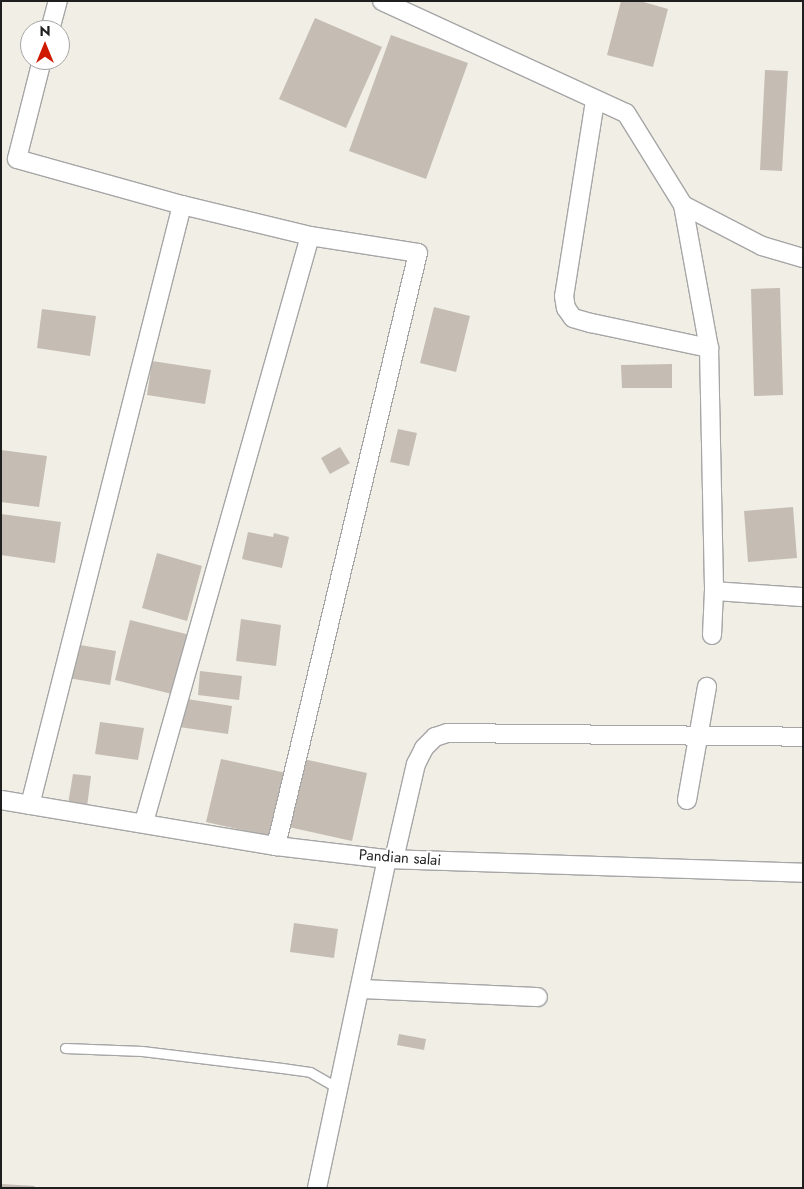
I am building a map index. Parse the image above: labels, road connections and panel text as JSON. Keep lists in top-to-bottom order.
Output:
{
  "streets": {
    "street": ["Pandian salai"]
  },
  "north": "top"
}
